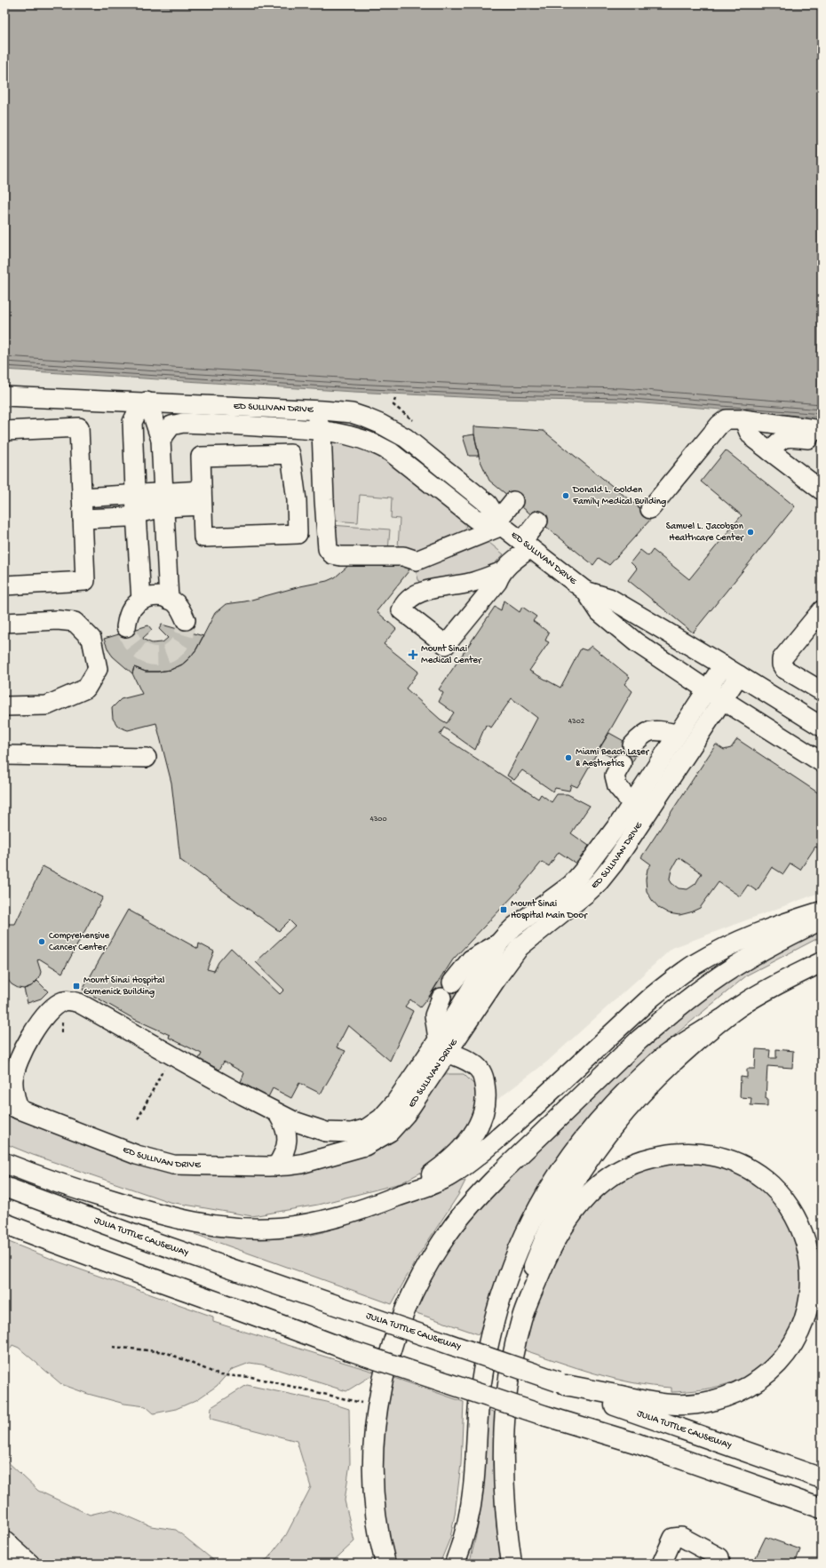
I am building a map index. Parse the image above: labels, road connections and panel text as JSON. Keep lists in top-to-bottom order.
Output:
{
  "streets": {
    "main road": ["JULIA TUTTLE CAUSEWAY"],
    "street": ["ED SULLIVAN DRIVE"]
  },
  "places": {
    "other": [
      "Donald L. Golden Family Medical Building",
      "Samuel L. Jacobson Healthcare Center",
      "Miami Beach Laser & Aesthetics",
      "Comprehensive Cancer Center"
    ],
    "health": ["Mount Sinai Medical Center"],
    "transit": ["Mount Sinai Hospital Main Door", "Mount Sinai Hospital Gumenick Building"]
  },
  "house_numbers": ["4302", "4300"]
}
